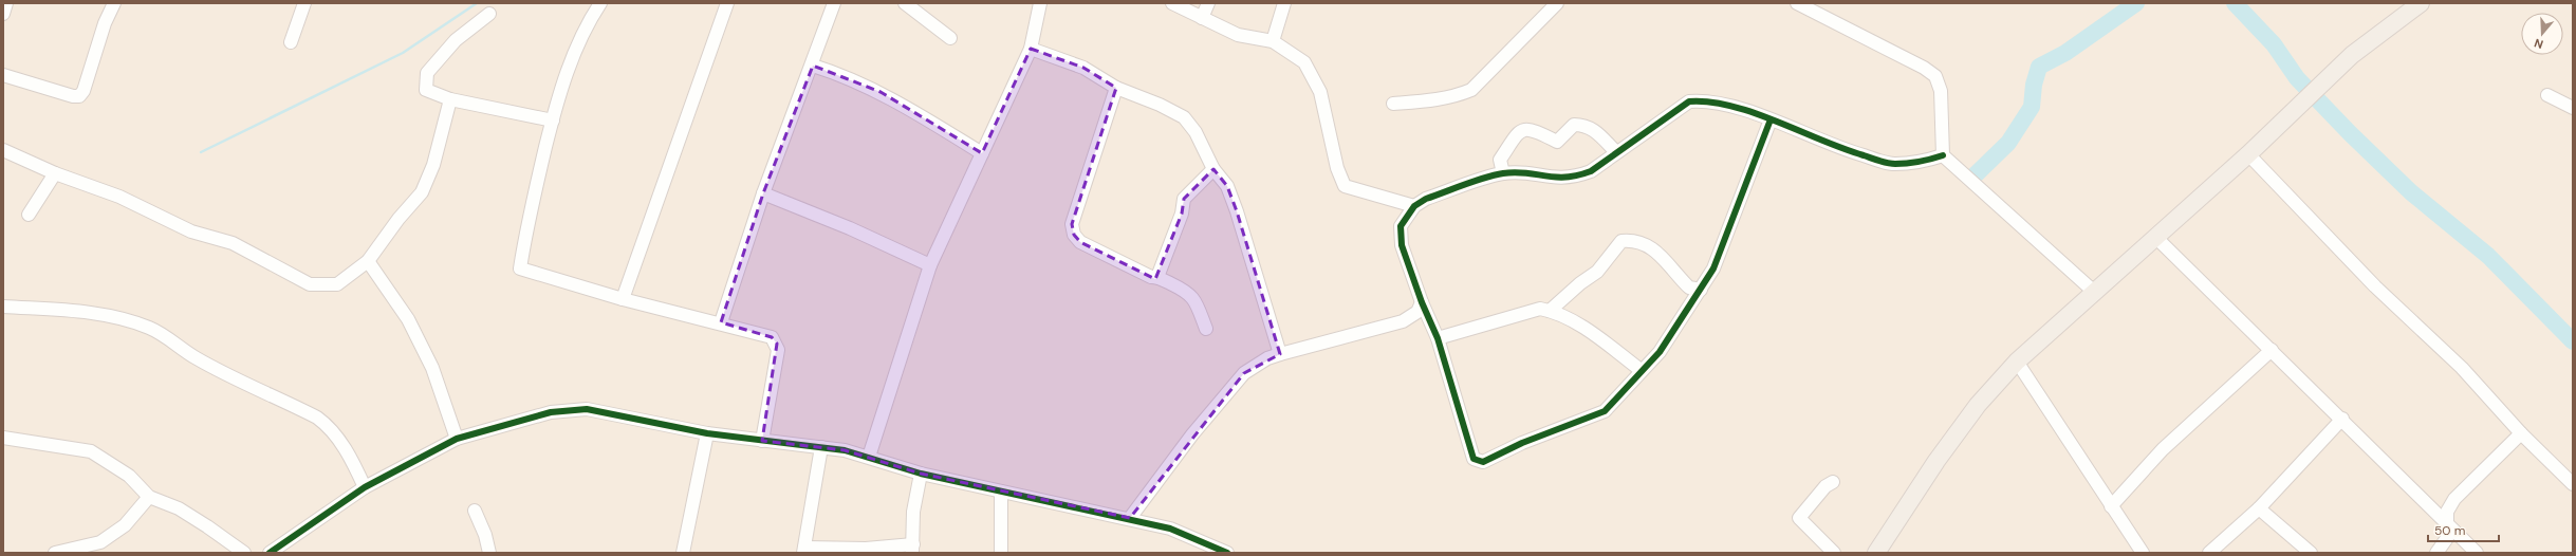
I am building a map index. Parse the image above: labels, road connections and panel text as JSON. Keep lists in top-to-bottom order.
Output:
{
  "scale_bar": "50 m",
  "north": "bottom"
}
